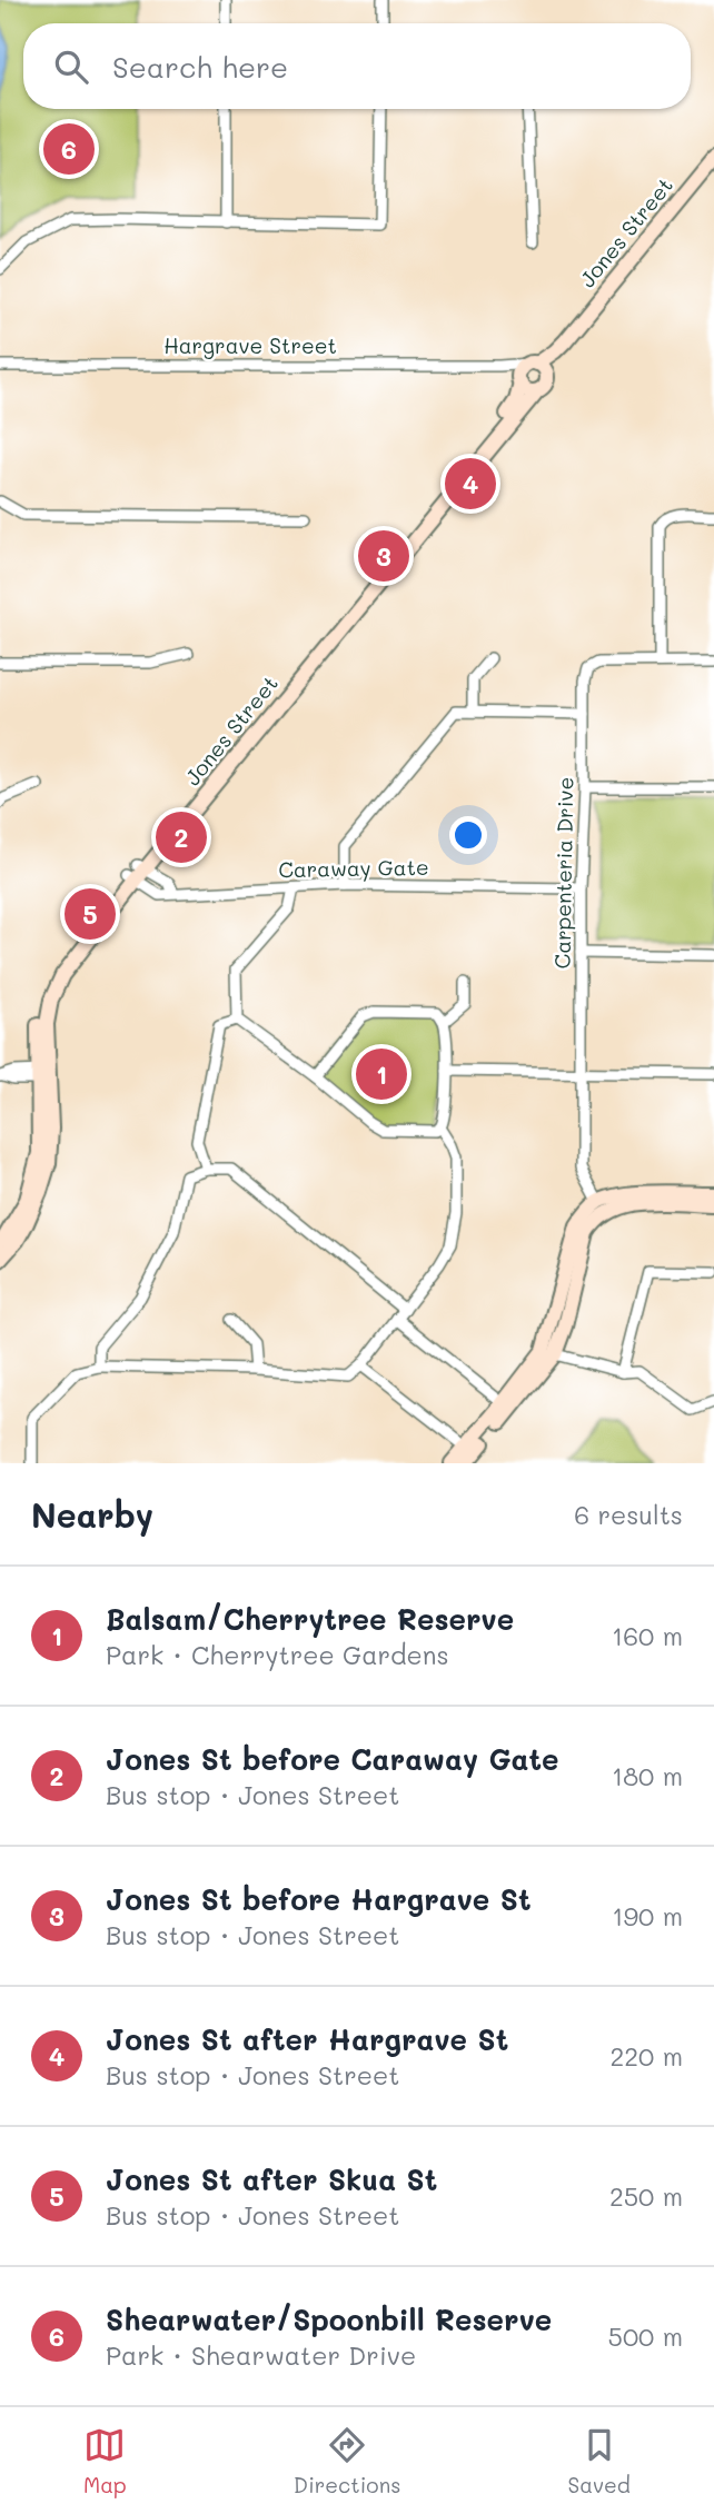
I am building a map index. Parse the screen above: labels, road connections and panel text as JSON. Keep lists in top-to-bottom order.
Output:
{
  "streets": {
    "street": [
      "Jones Street",
      "Hargrave Street",
      "Caraway Gate",
      "Carpenteria Drive"
    ]
  },
  "crossings": [
    ["Jones Street", "Hargrave Street"],
    ["Jones Street", "Caraway Gate"],
    ["Caraway Gate", "Carpenteria Drive"]
  ],
  "page": {
    "search": "Search here",
    "pins": [
      "6",
      "4",
      "3",
      "2",
      "5",
      "1"
    ],
    "heading": ["Nearby", "6 results"],
    "list": [
      {
        "mark": "1",
        "name": "Balsam/Cherrytree Reserve",
        "note": "Park · Cherrytree Gardens",
        "value": "160 m"
      },
      {
        "mark": "2",
        "name": "Jones St before Caraway Gate",
        "note": "Bus stop · Jones Street",
        "value": "180 m"
      },
      {
        "mark": "3",
        "name": "Jones St before Hargrave St",
        "note": "Bus stop · Jones Street",
        "value": "190 m"
      },
      {
        "mark": "4",
        "name": "Jones St after Hargrave St",
        "note": "Bus stop · Jones Street",
        "value": "220 m"
      },
      {
        "mark": "5",
        "name": "Jones St after Skua St",
        "note": "Bus stop · Jones Street",
        "value": "250 m"
      },
      {
        "mark": "6",
        "name": "Shearwater/Spoonbill Reserve",
        "note": "Park · Shearwater Drive",
        "value": "500 m"
      }
    ],
    "nav": ["Map", "Directions", "Saved"]
  }
}
